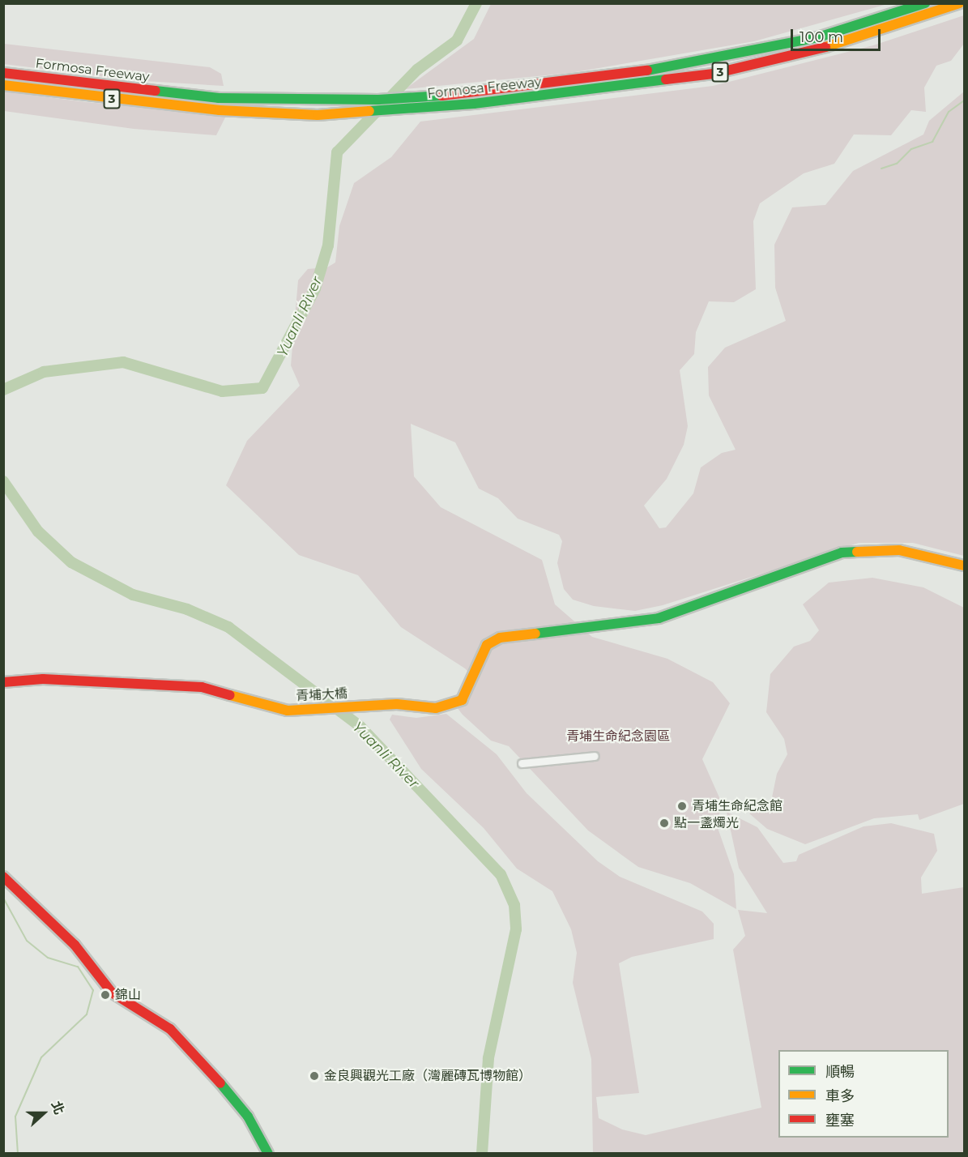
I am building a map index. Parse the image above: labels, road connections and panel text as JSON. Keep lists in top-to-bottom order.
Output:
{
  "streets": {
    "main road": ["Formosa Freeway", "3", "青埔大橋"]
  },
  "water": ["Yuanli River"],
  "parks": ["青埔生命紀念園區"],
  "places": [
    "青埔生命紀念館",
    "點一盞燭光",
    "錦山",
    "金良興觀光工廠（灣麗磚瓦博物館）"
  ],
  "legend": ["順暢", "車多", "壅塞"],
  "scale_bar": "100 m",
  "north": "right"
}
